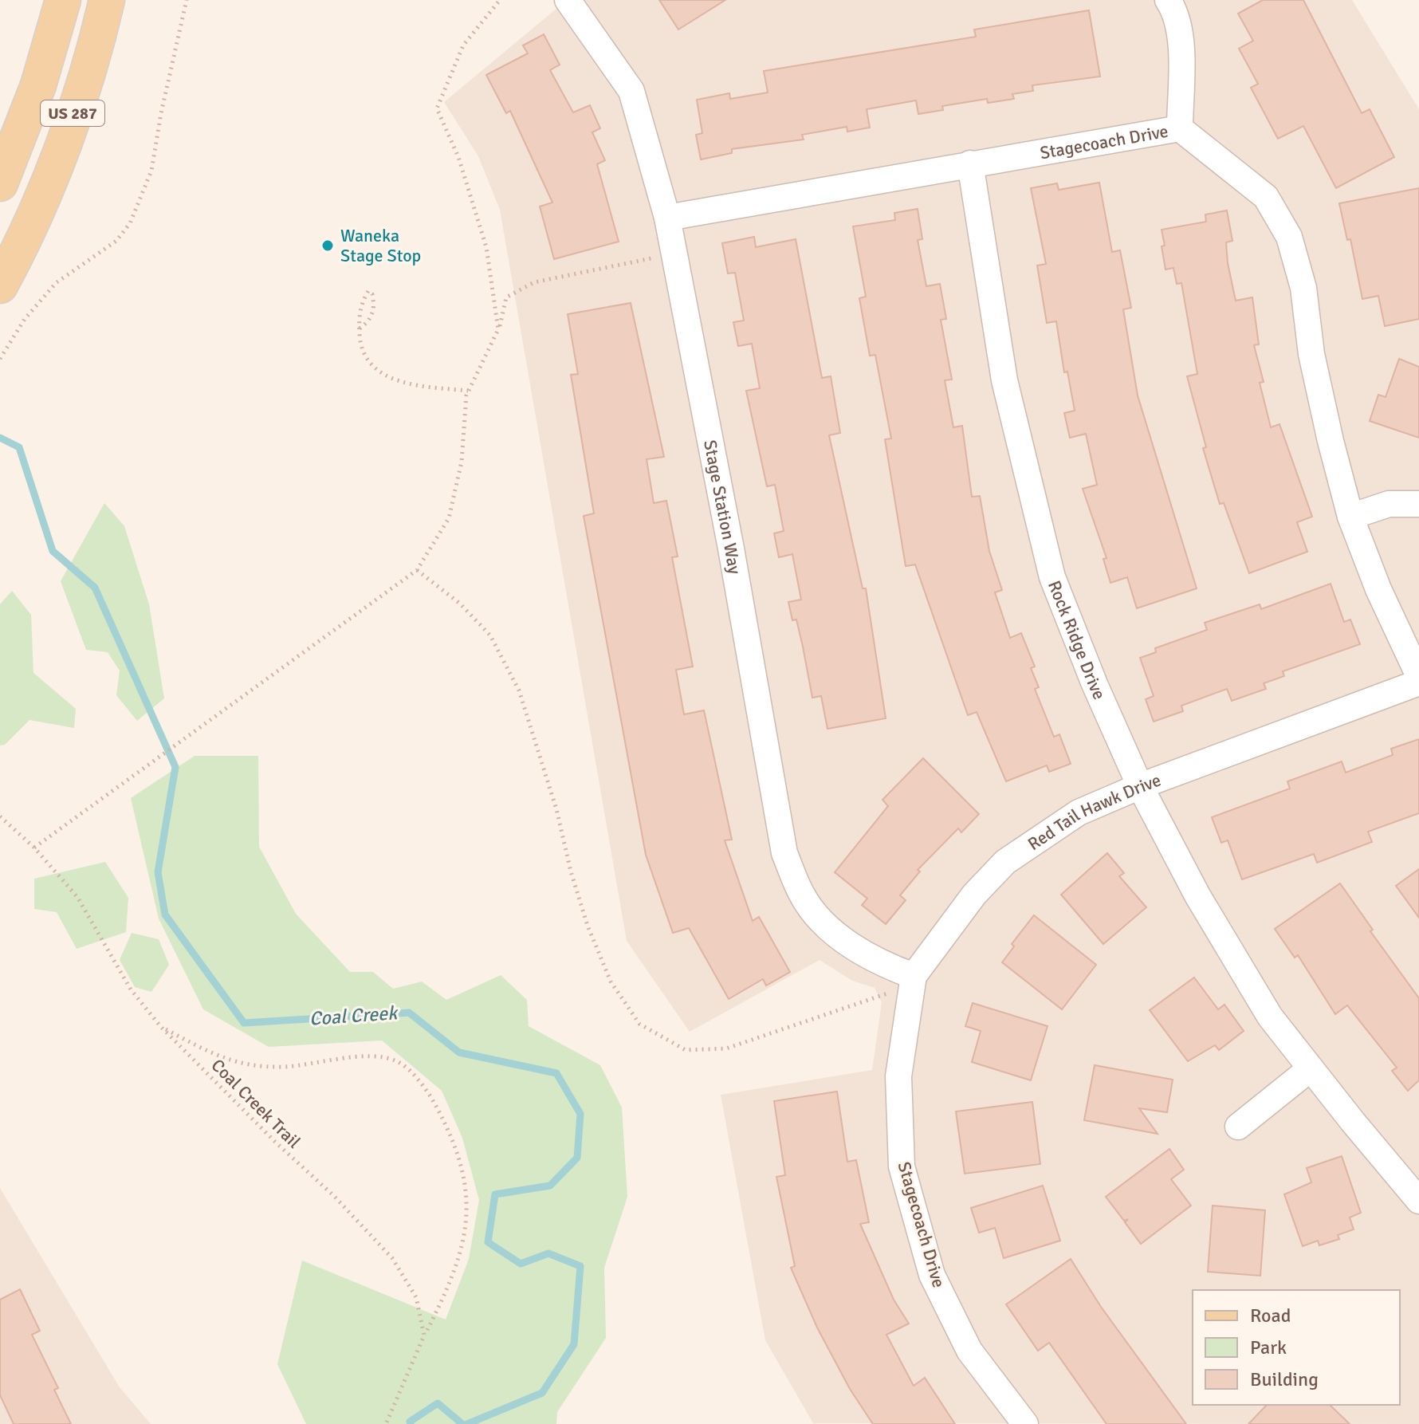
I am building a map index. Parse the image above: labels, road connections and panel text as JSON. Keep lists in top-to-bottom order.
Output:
{
  "streets": {
    "main road": ["US 287"],
    "street": [
      "Stagecoach Drive",
      "Stage Station Way",
      "Rock Ridge Drive",
      "Red Tail Hawk Drive"
    ],
    "path": ["Coal Creek Trail"]
  },
  "crossings": [
    ["Stagecoach Drive", "Stage Station Way"],
    ["Stagecoach Drive", "Rock Ridge Drive"],
    ["Stagecoach Drive", "Red Tail Hawk Drive"],
    ["Stage Station Way", "Red Tail Hawk Drive"],
    ["Rock Ridge Drive", "Red Tail Hawk Drive"]
  ],
  "water": ["Coal Creek"],
  "places": ["Waneka Stage Stop"],
  "legend": ["Road", "Park", "Building"]
}
